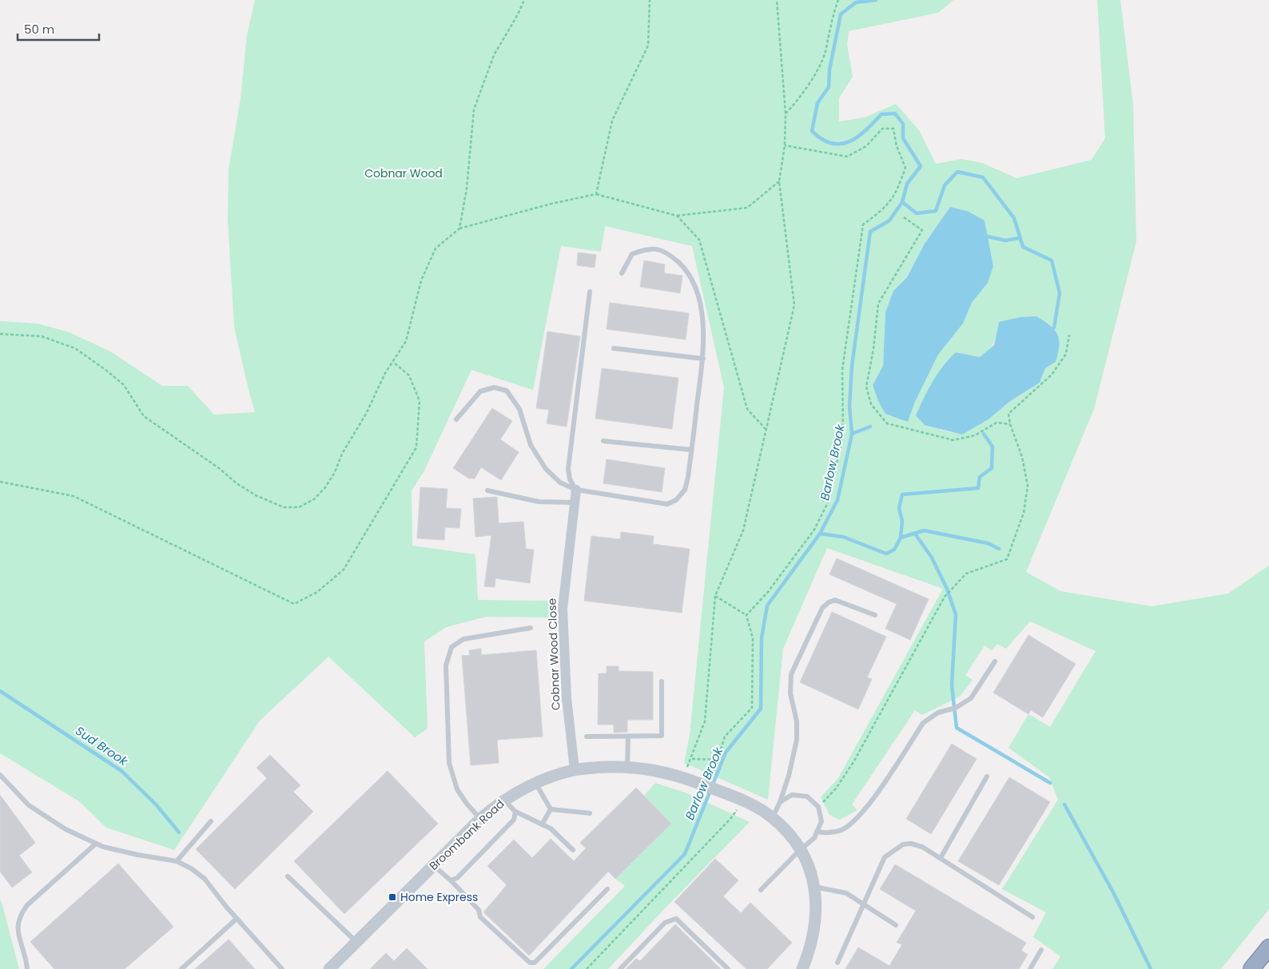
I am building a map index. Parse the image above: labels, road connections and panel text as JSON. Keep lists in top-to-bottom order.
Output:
{
  "streets": {
    "street": ["Cobnar Wood Close", "Broombank Road"]
  },
  "crossings": [
    ["Cobnar Wood Close", "Broombank Road"]
  ],
  "water": ["Barlow Brook", "Sud Brook"],
  "parks": ["Cobnar Wood"],
  "places": {
    "transit": ["Home Express"]
  },
  "scale_bar": "50 m"
}
